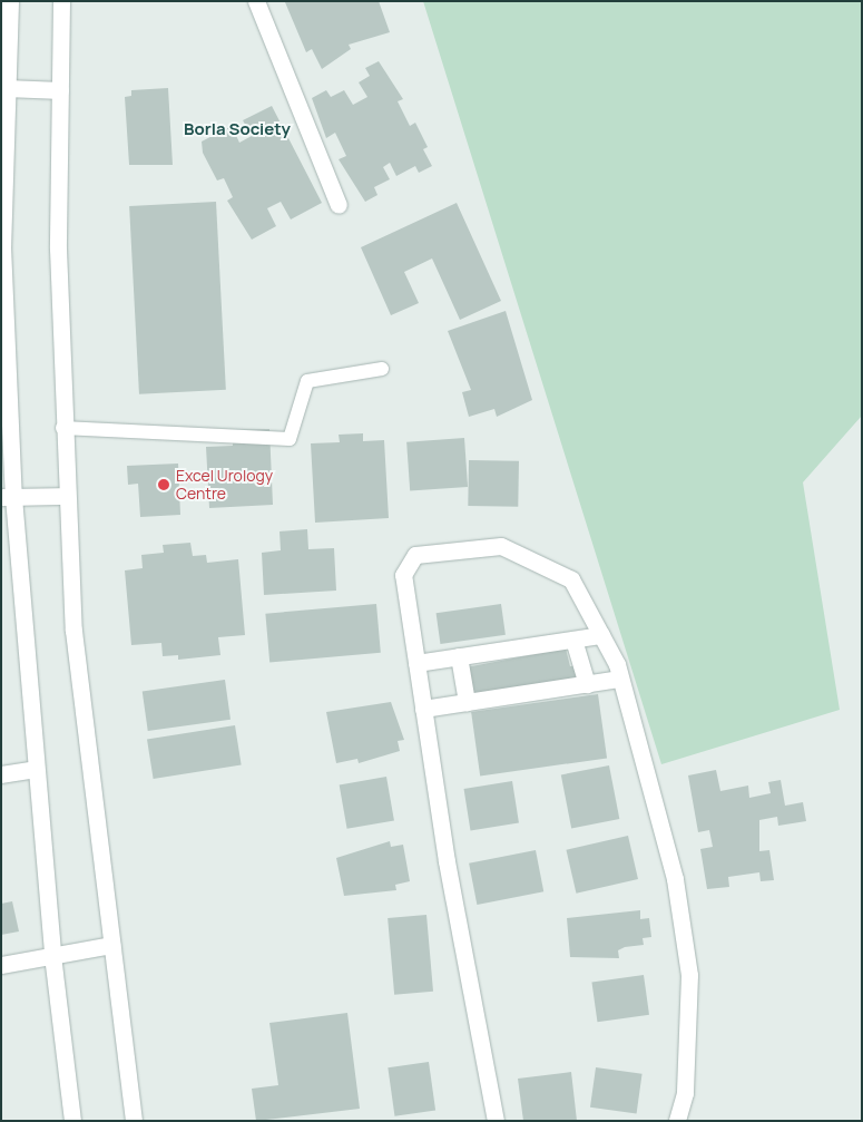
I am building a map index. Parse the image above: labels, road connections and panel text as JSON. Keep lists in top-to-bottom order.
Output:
{
  "districts": ["Borla Society"],
  "places": ["Excel Urology Centre"]
}
